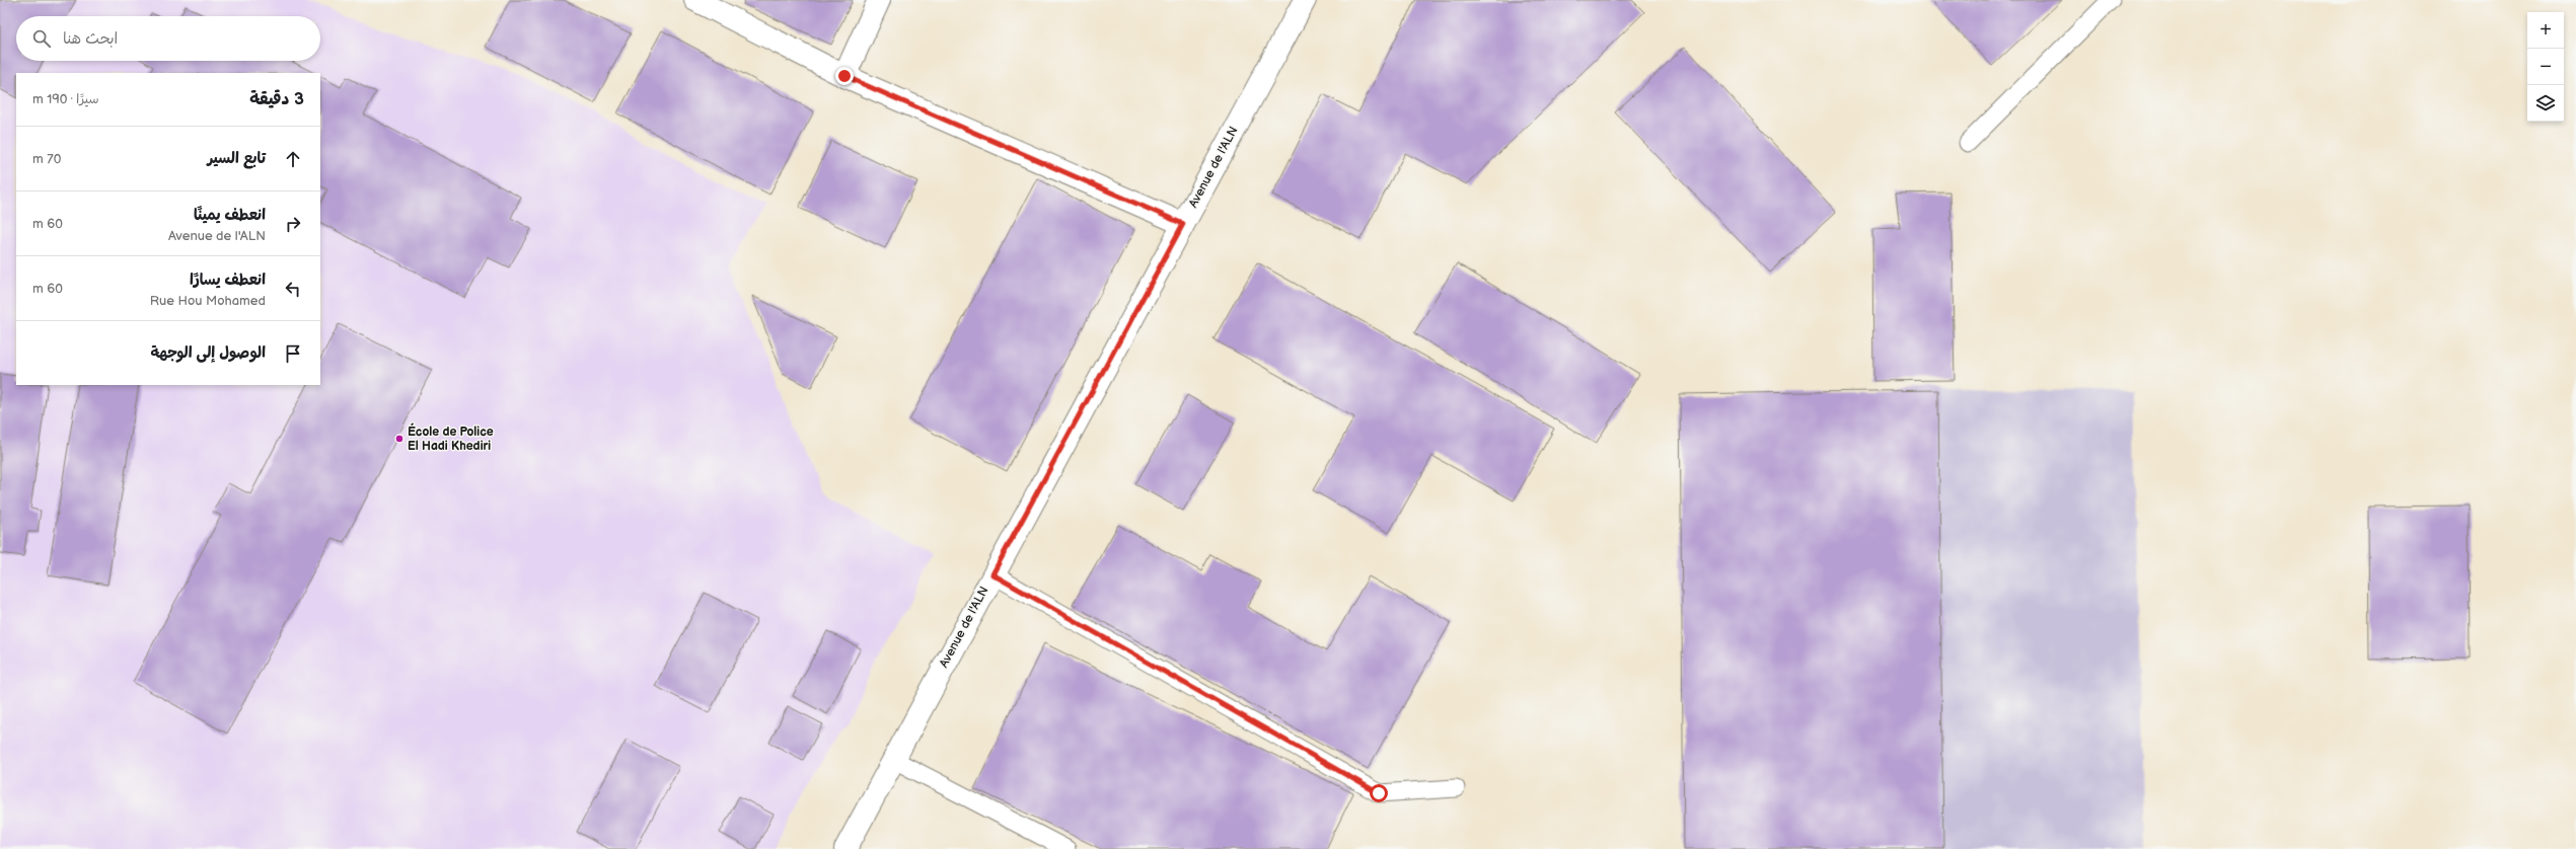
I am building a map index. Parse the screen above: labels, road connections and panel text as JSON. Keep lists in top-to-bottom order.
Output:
{
  "streets": {
    "main road": ["Avenue de l'ALN"]
  },
  "places": ["École de Police El Hadi Khediri"],
  "page": {
    "map_buttons": ["+", "−"],
    "search": "ابحث هنا",
    "heading": ["3 دقيقة", "سيرًا · 190 m"],
    "list": [
      ["تابع السير", "70 m"],
      ["انعطف يمينًا", "Avenue de l'ALN", "60 m"],
      ["انعطف يسارًا", "Rue Hou Mohamed", "60 m"],
      "الوصول إلى الوجهة"
    ]
  }
}
